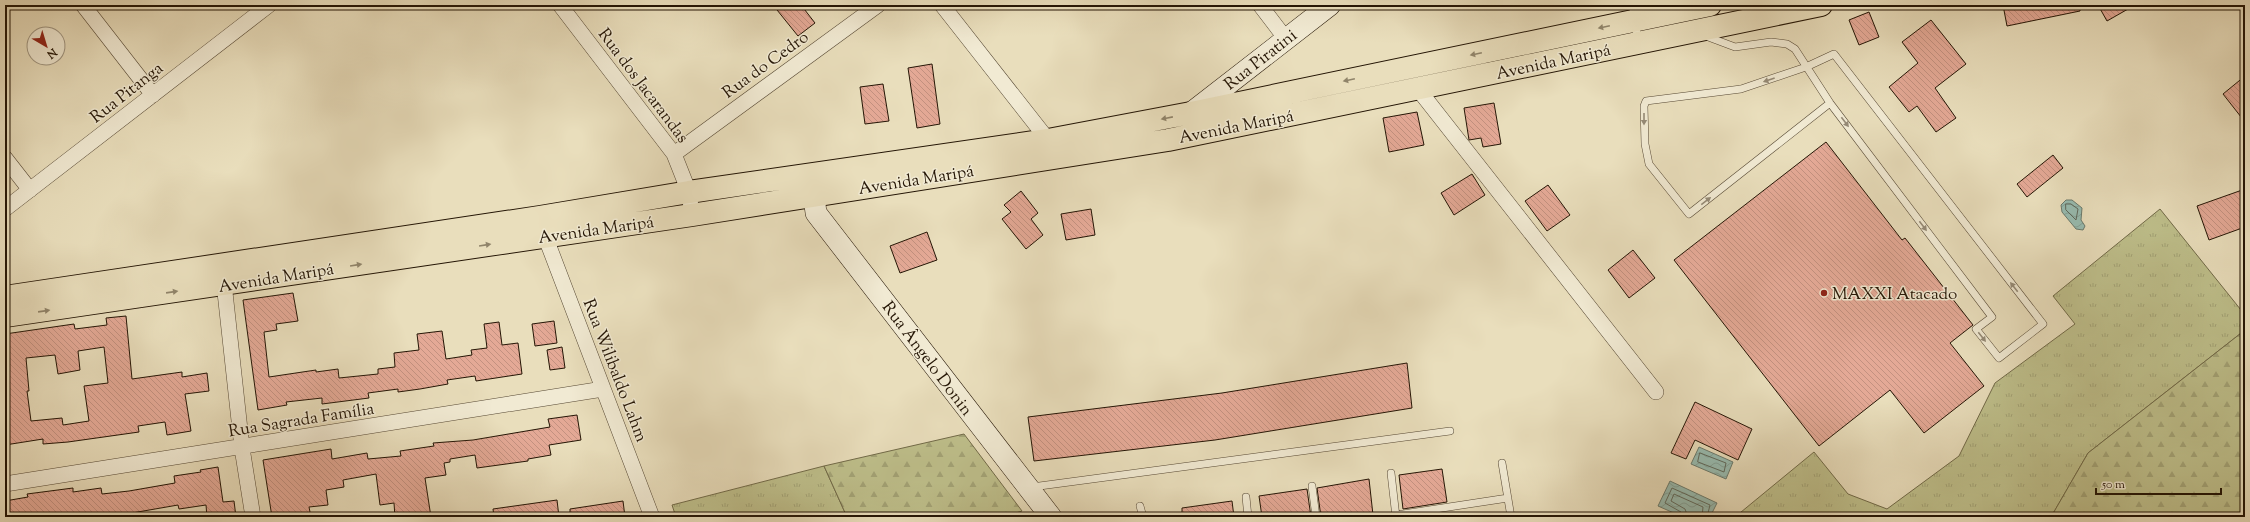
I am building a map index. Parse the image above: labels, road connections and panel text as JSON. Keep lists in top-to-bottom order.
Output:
{
  "streets": {
    "main road": ["Avenida Maripá"],
    "street": [
      "Rua Piratini",
      "Rua do Cedro",
      "Rua dos Jacarandas",
      "Rua Pitanga",
      "Rua Ângelo Donin",
      "Rua Wilibaldo Lahm",
      "Rua Sagrada Família"
    ]
  },
  "crossings": [
    ["Rua Piratini", "Avenida Maripá"],
    ["Avenida Maripá", "Rua dos Jacarandas"],
    ["Avenida Maripá", "Rua Ângelo Donin"],
    ["Avenida Maripá", "Rua Wilibaldo Lahm"],
    ["Rua do Cedro", "Rua dos Jacarandas"],
    ["Rua Wilibaldo Lahm", "Rua Sagrada Família"]
  ],
  "places": ["MAXXI Atacado"],
  "scale_bar": "50 m",
  "north": "bottom right"
}
